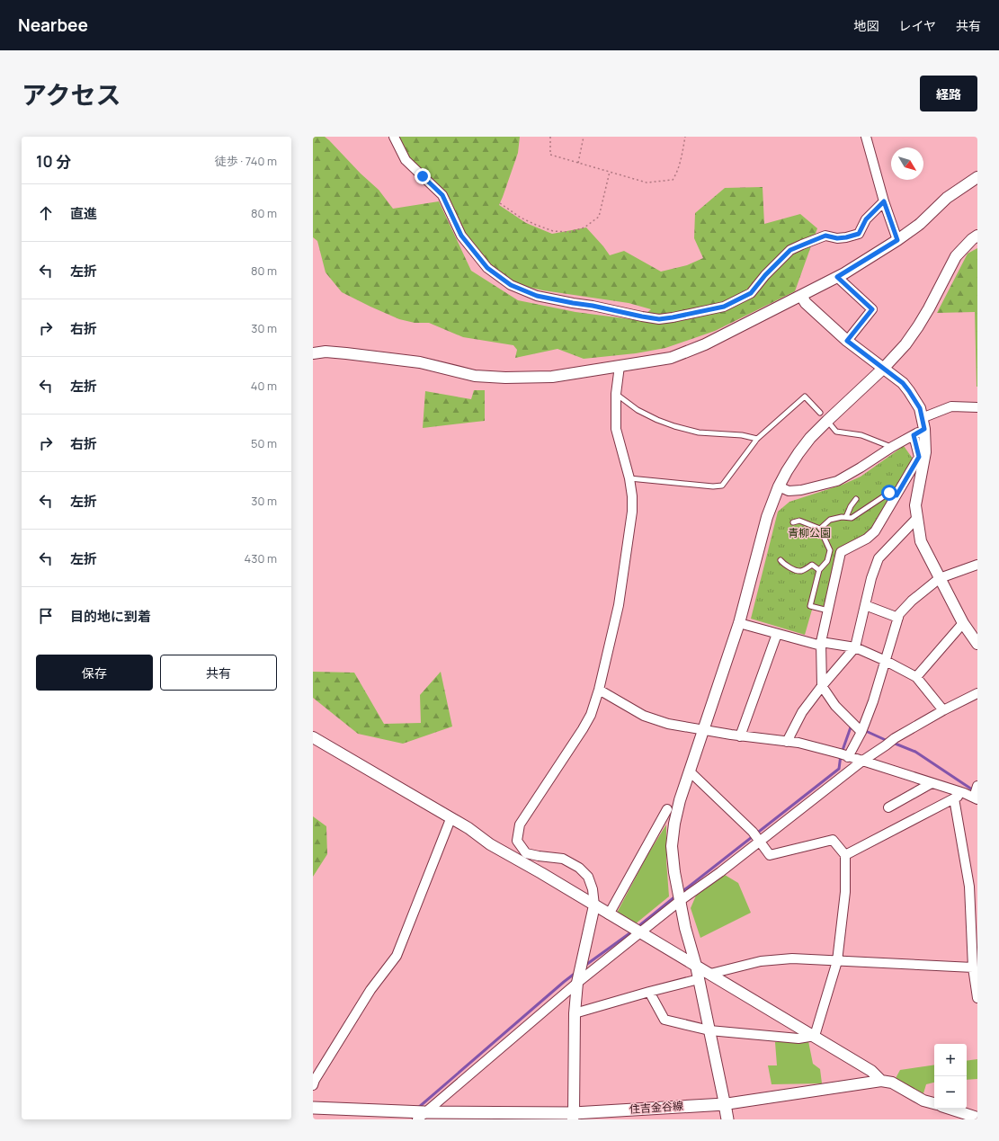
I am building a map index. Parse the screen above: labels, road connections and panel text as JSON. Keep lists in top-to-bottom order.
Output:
{
  "streets": {
    "main road": ["住吉金谷線"]
  },
  "parks": ["青柳公園"],
  "north": "bottom right",
  "page": {
    "header": "Nearbee",
    "nav": ["地図", "レイヤ", "共有"],
    "title": "アクセス",
    "buttons": [
      "経路",
      ["保存", "共有"]
    ],
    "heading": ["10 分", "徒歩 · 740 m"],
    "list": [
      ["直進", "80 m"],
      ["左折", "80 m"],
      ["右折", "30 m"],
      ["左折", "40 m"],
      ["右折", "50 m"],
      ["左折", "30 m"],
      ["左折", "430 m"],
      "目的地に到着"
    ],
    "map_buttons": ["+", "−"]
  }
}
